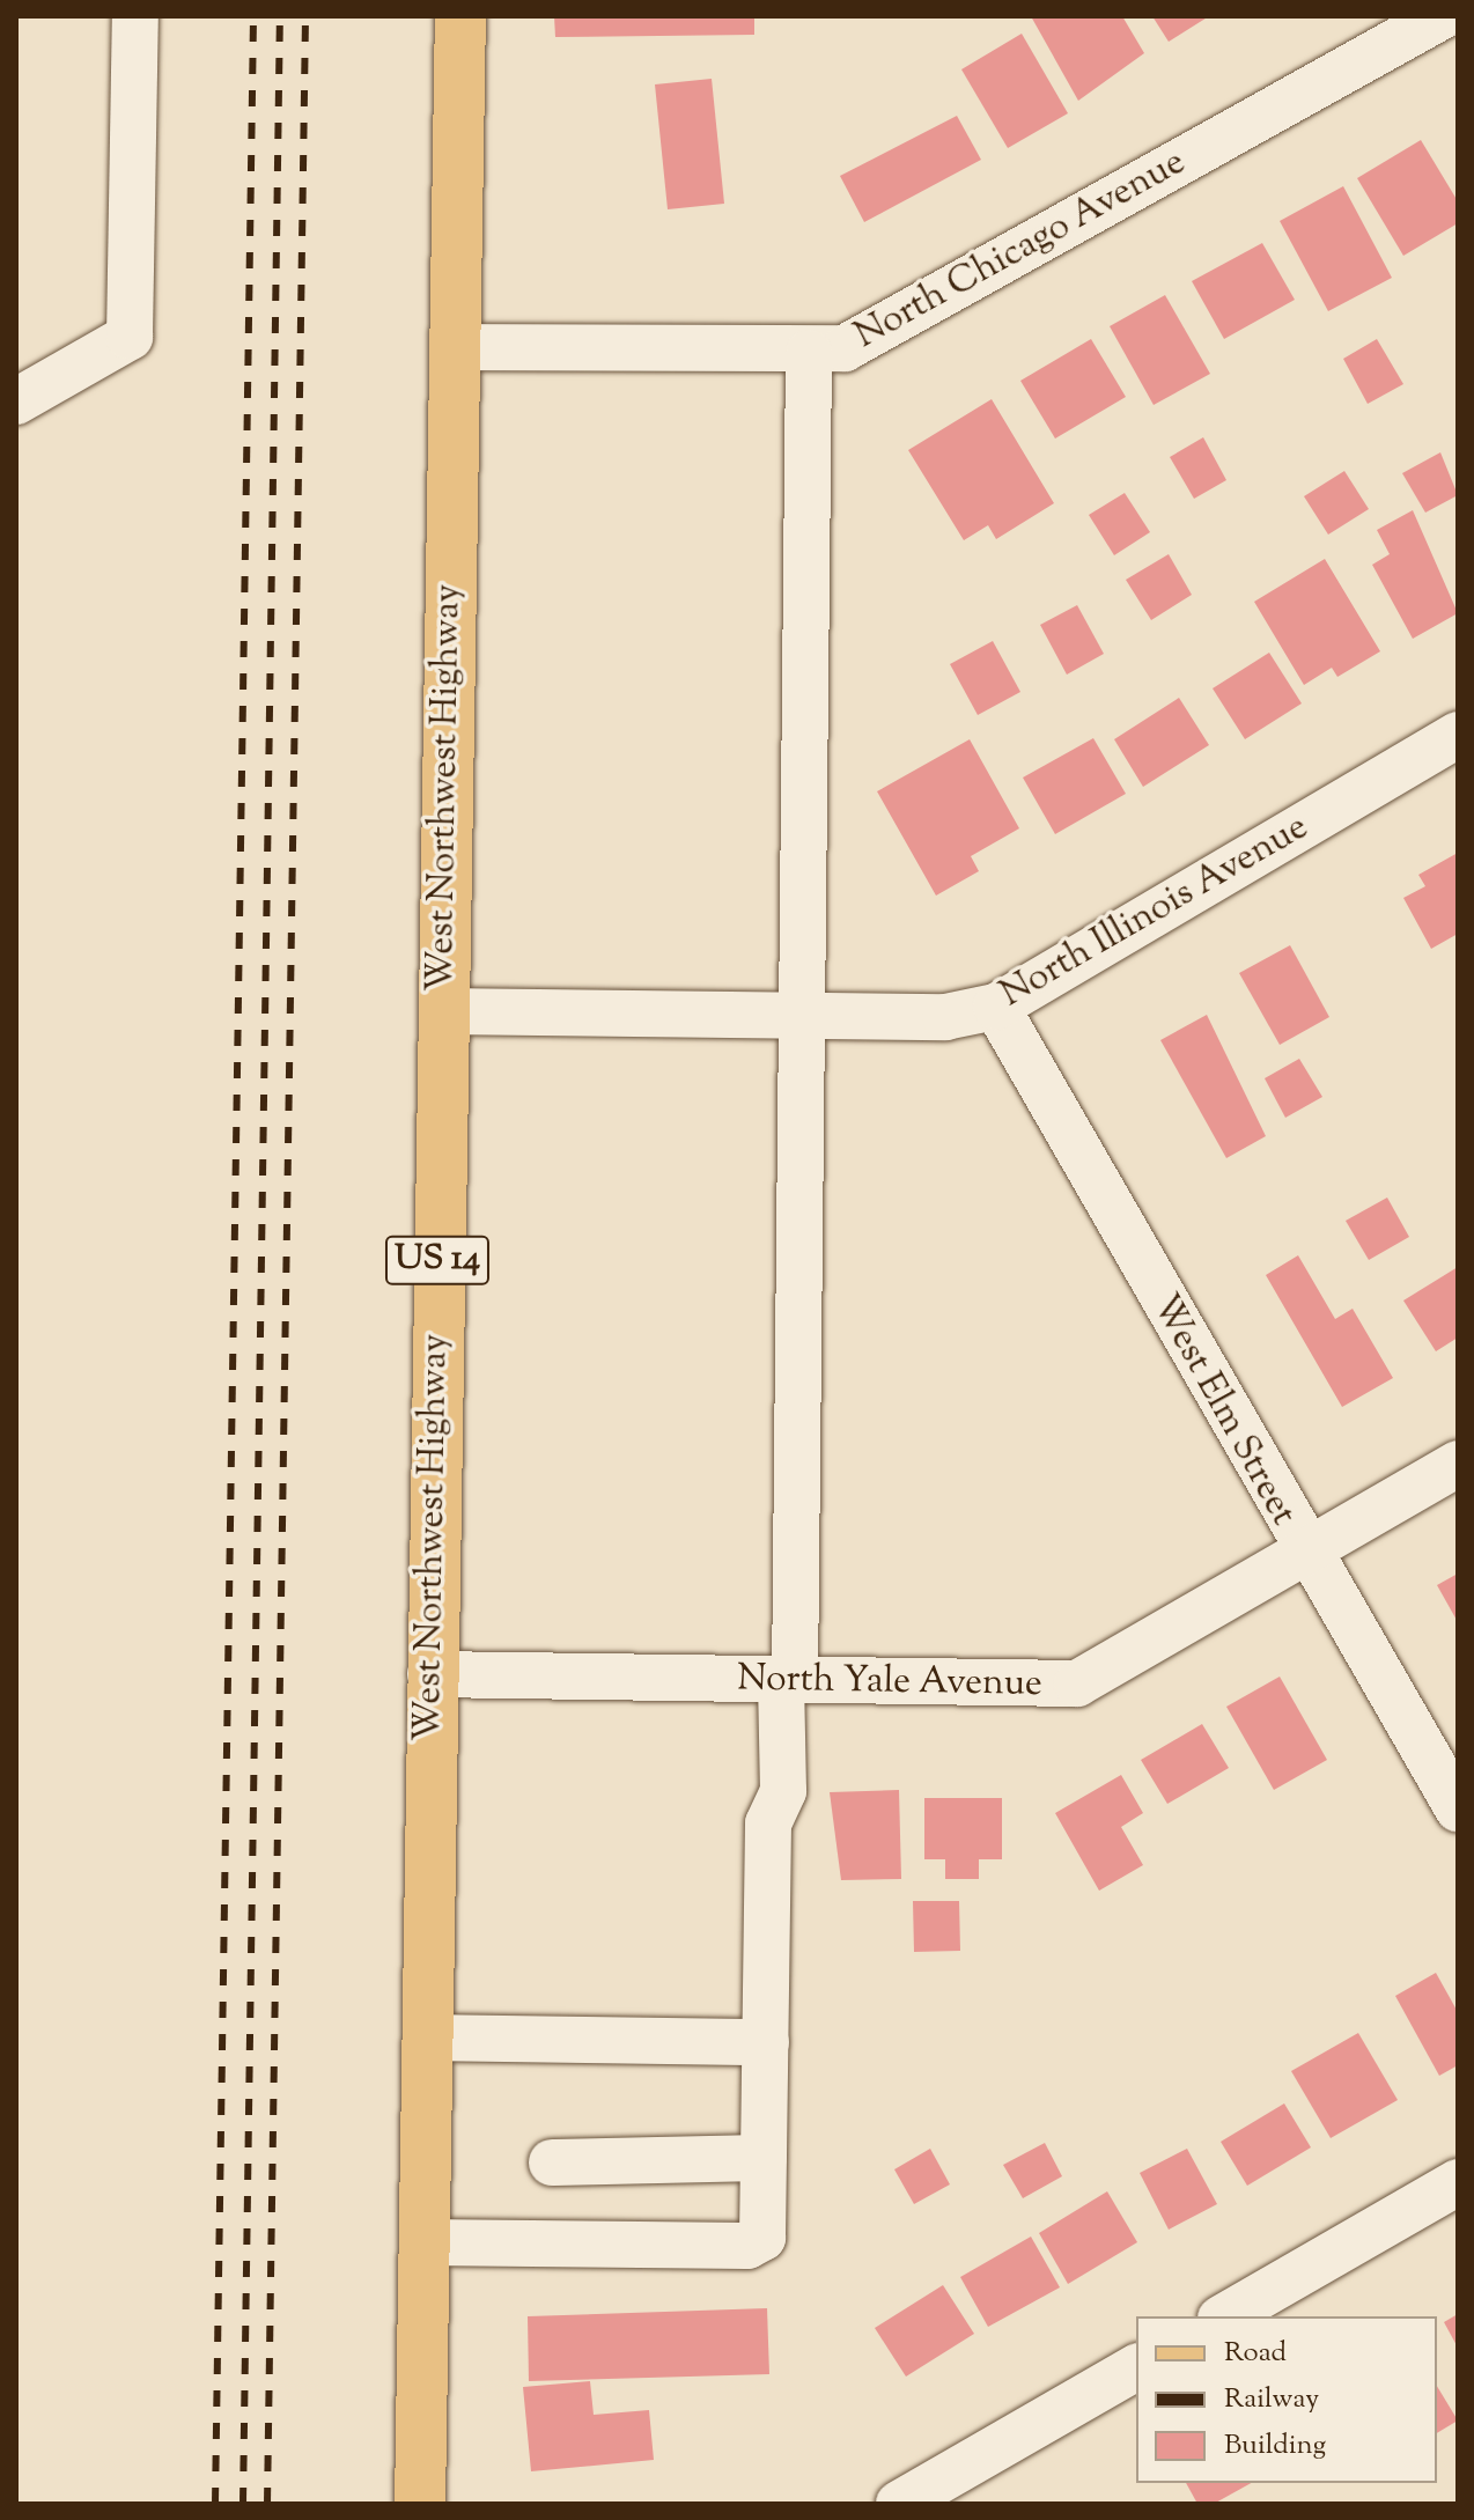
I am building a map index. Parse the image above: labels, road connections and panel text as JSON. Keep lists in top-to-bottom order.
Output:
{
  "streets": {
    "main road": ["West Northwest Highway", "US 14"],
    "street": [
      "North Chicago Avenue",
      "North Illinois Avenue",
      "West Elm Street",
      "North Yale Avenue"
    ]
  },
  "crossings": [
    ["North Chicago Avenue", "West Northwest Highway"],
    ["West Northwest Highway", "North Illinois Avenue"],
    ["West Northwest Highway", "North Yale Avenue"],
    ["North Illinois Avenue", "West Elm Street"],
    ["West Elm Street", "North Yale Avenue"]
  ],
  "legend": ["Road", "Railway", "Building"]
}
